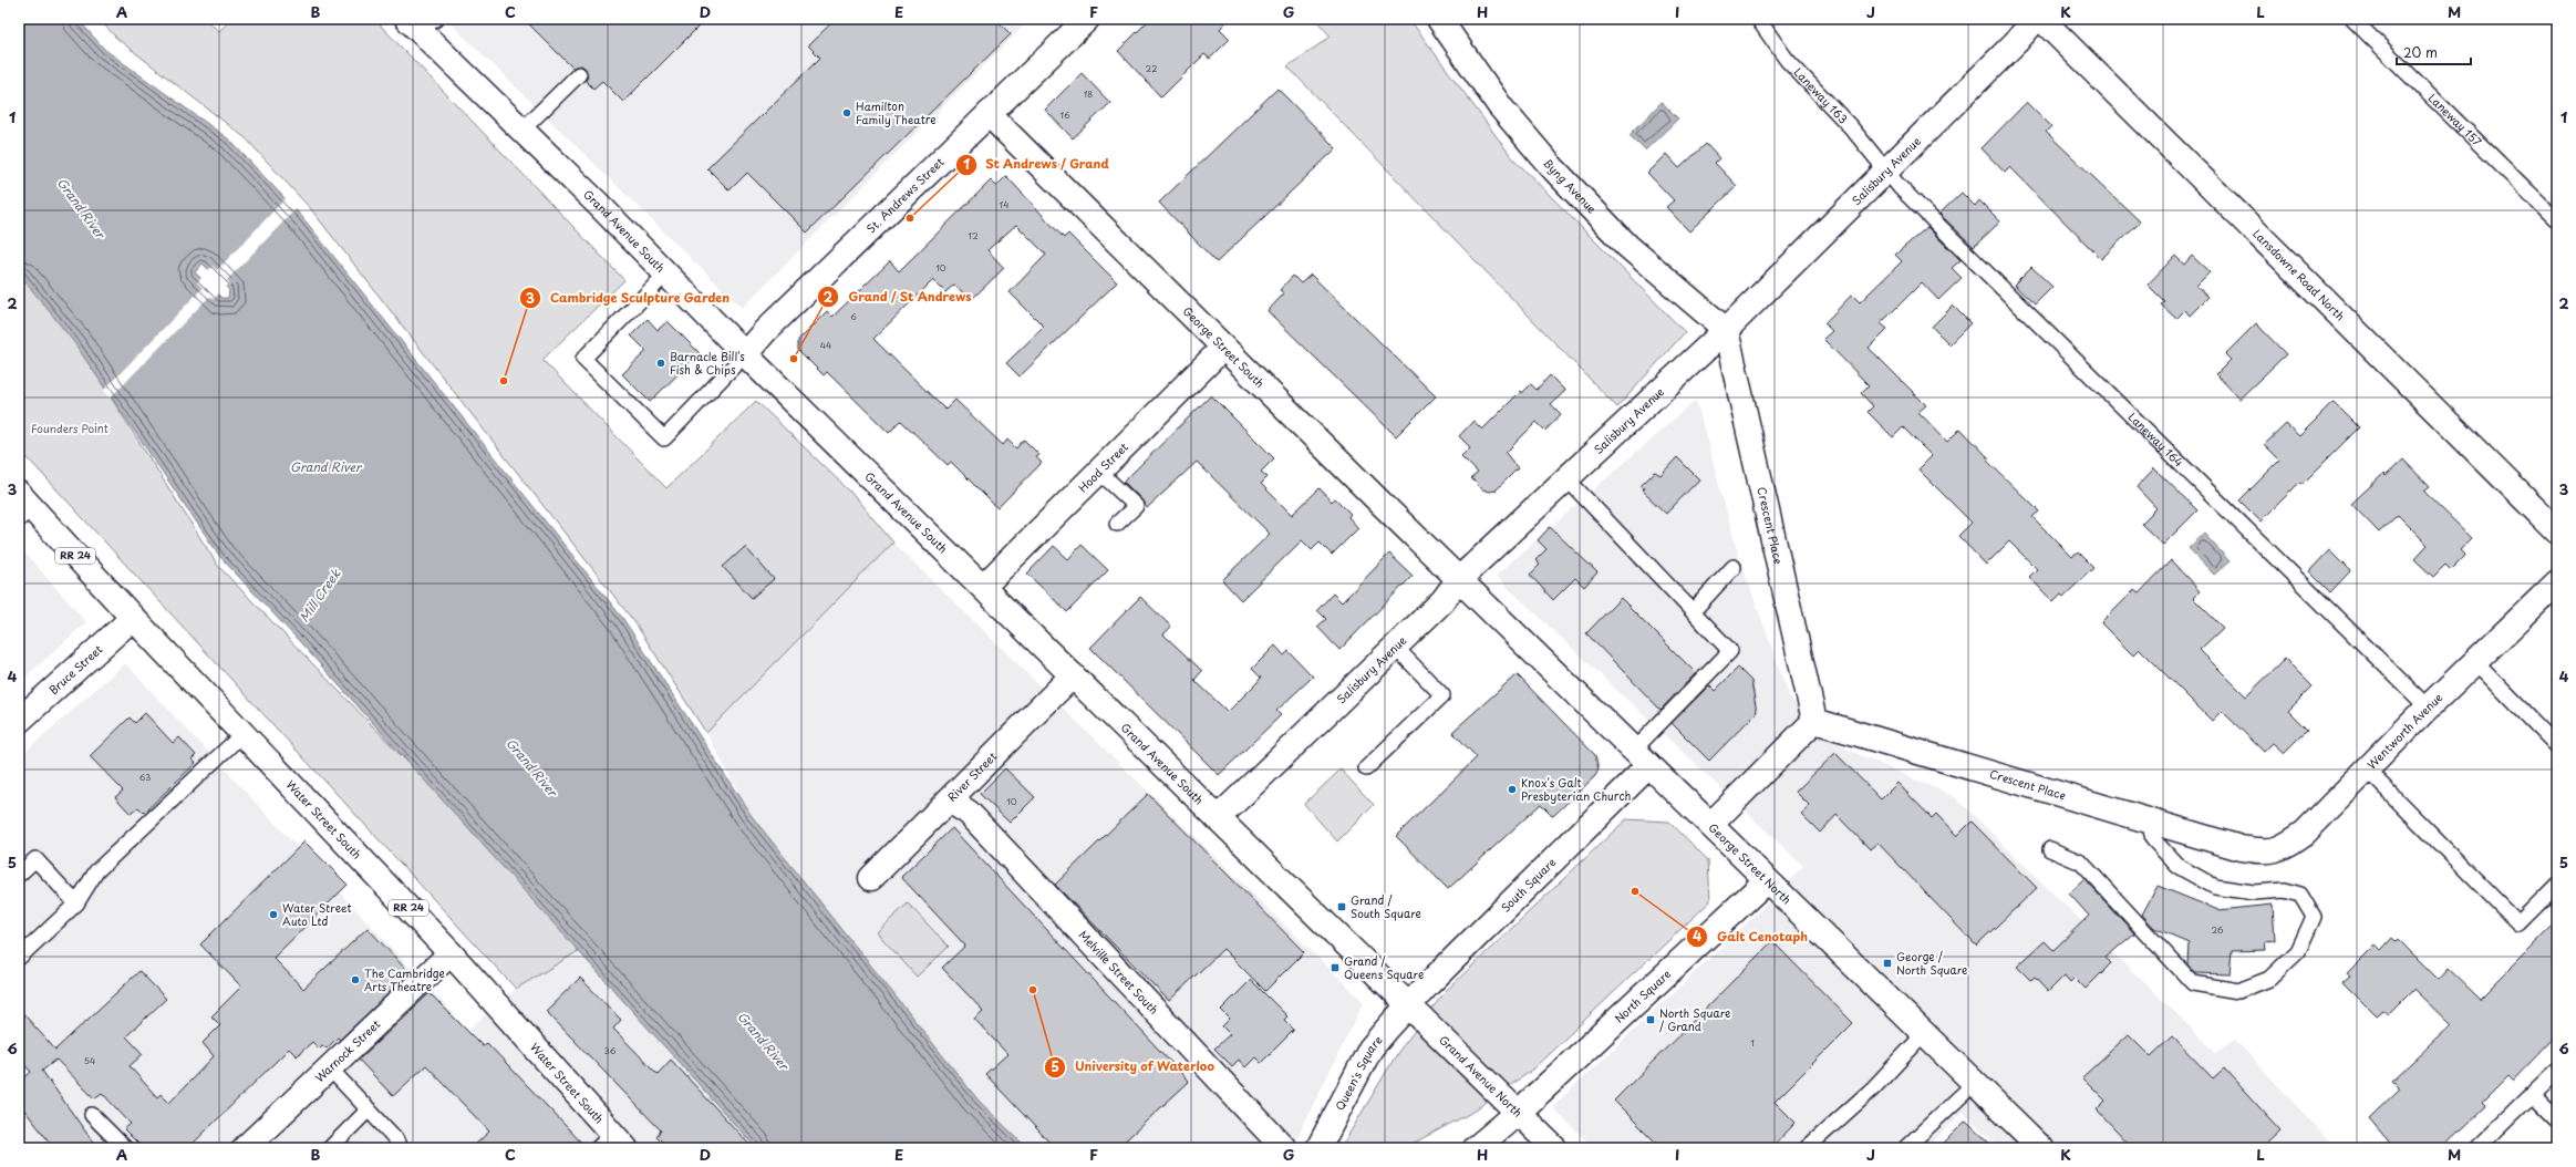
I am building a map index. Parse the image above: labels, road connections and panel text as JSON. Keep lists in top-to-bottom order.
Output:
{
  "streets": {
    "street": [
      "Salisbury Avenue",
      "Byng Avenue",
      "St. Andrews Street",
      "Grand Avenue South",
      "Lansdowne Road North",
      "George Street South",
      "Hood Street",
      "Crescent Place",
      "RR 24",
      "Bruce Street",
      "Wentworth Avenue",
      "River Street",
      "Water Street South",
      "George Street North",
      "South Square",
      "Melville Street South",
      "North Square",
      "Warnock Street",
      "Queen's Square",
      "Grand Avenue North"
    ],
    "lane": ["Laneway 163", "Laneway 157", "Laneway 164"]
  },
  "crossings": [
    ["Laneway 163", "Salisbury Avenue"],
    ["Laneway 163", "Laneway 164"],
    ["Salisbury Avenue", "Byng Avenue"],
    ["Salisbury Avenue", "Grand Avenue South"],
    ["Salisbury Avenue", "George Street South"],
    ["Salisbury Avenue", "Laneway 164"],
    ["Salisbury Avenue", "Crescent Place"],
    ["Salisbury Avenue", "George Street North"],
    ["Byng Avenue", "Crescent Place"],
    ["St. Andrews Street", "Grand Avenue South"],
    ["St. Andrews Street", "George Street South"],
    ["Grand Avenue South", "Hood Street"],
    ["Grand Avenue South", "River Street"],
    ["Grand Avenue South", "South Square"],
    ["Grand Avenue South", "Queen's Square"],
    ["Grand Avenue South", "Grand Avenue North"],
    ["George Street South", "Hood Street"],
    ["George Street South", "George Street North"],
    ["Laneway 164", "Wentworth Avenue"],
    ["Crescent Place", "Wentworth Avenue"],
    ["Bruce Street", "Water Street South"],
    ["River Street", "Melville Street South"],
    ["Water Street South", "Warnock Street"],
    ["George Street North", "South Square"],
    ["George Street North", "North Square"],
    ["South Square", "Queen's Square"],
    ["South Square", "Grand Avenue North"],
    ["North Square", "Grand Avenue North"],
    ["Queen's Square", "Grand Avenue North"]
  ],
  "water": ["Grand River", "Mill Creek"],
  "parks": ["Founders Point"],
  "places": {
    "other": [
      "Hamilton Family Theatre",
      "St Andrews / Grand",
      "Grand / St Andrews",
      "Barnacle Bill's Fish & Chips",
      "Cambridge Sculpture Garden",
      "Knox's Galt Presbyterian Church",
      "Galt Cenotaph",
      "Water Street Auto Ltd",
      "The Cambridge Arts Theatre",
      "University of Waterloo"
    ],
    "transit": [
      "Grand / South Square",
      "George / North Square",
      "Grand / Queens Square",
      "North Square / Grand"
    ]
  },
  "house_numbers": [
    "22",
    "18",
    "16",
    "14",
    "12",
    "10",
    "6",
    "44",
    "63",
    "10",
    "26",
    "1",
    "36",
    "54"
  ],
  "scale_bar": "20 m",
  "grid": {
    "columns": [
      "A",
      "B",
      "C",
      "D",
      "E",
      "F",
      "G",
      "H",
      "I",
      "J",
      "K",
      "L",
      "M"
    ],
    "rows": [
      "1",
      "2",
      "3",
      "4",
      "5",
      "6"
    ]
  }
}
